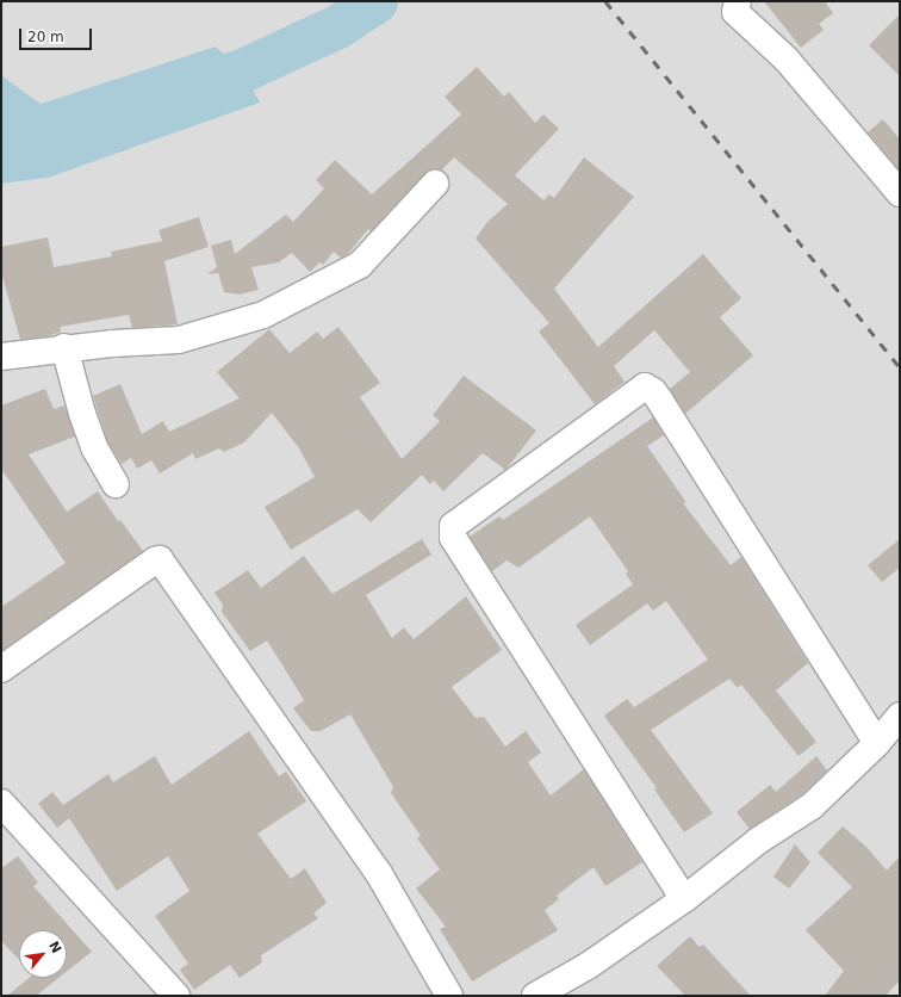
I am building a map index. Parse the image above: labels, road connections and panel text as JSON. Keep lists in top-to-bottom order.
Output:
{
  "scale_bar": "20 m",
  "north": "top right"
}
